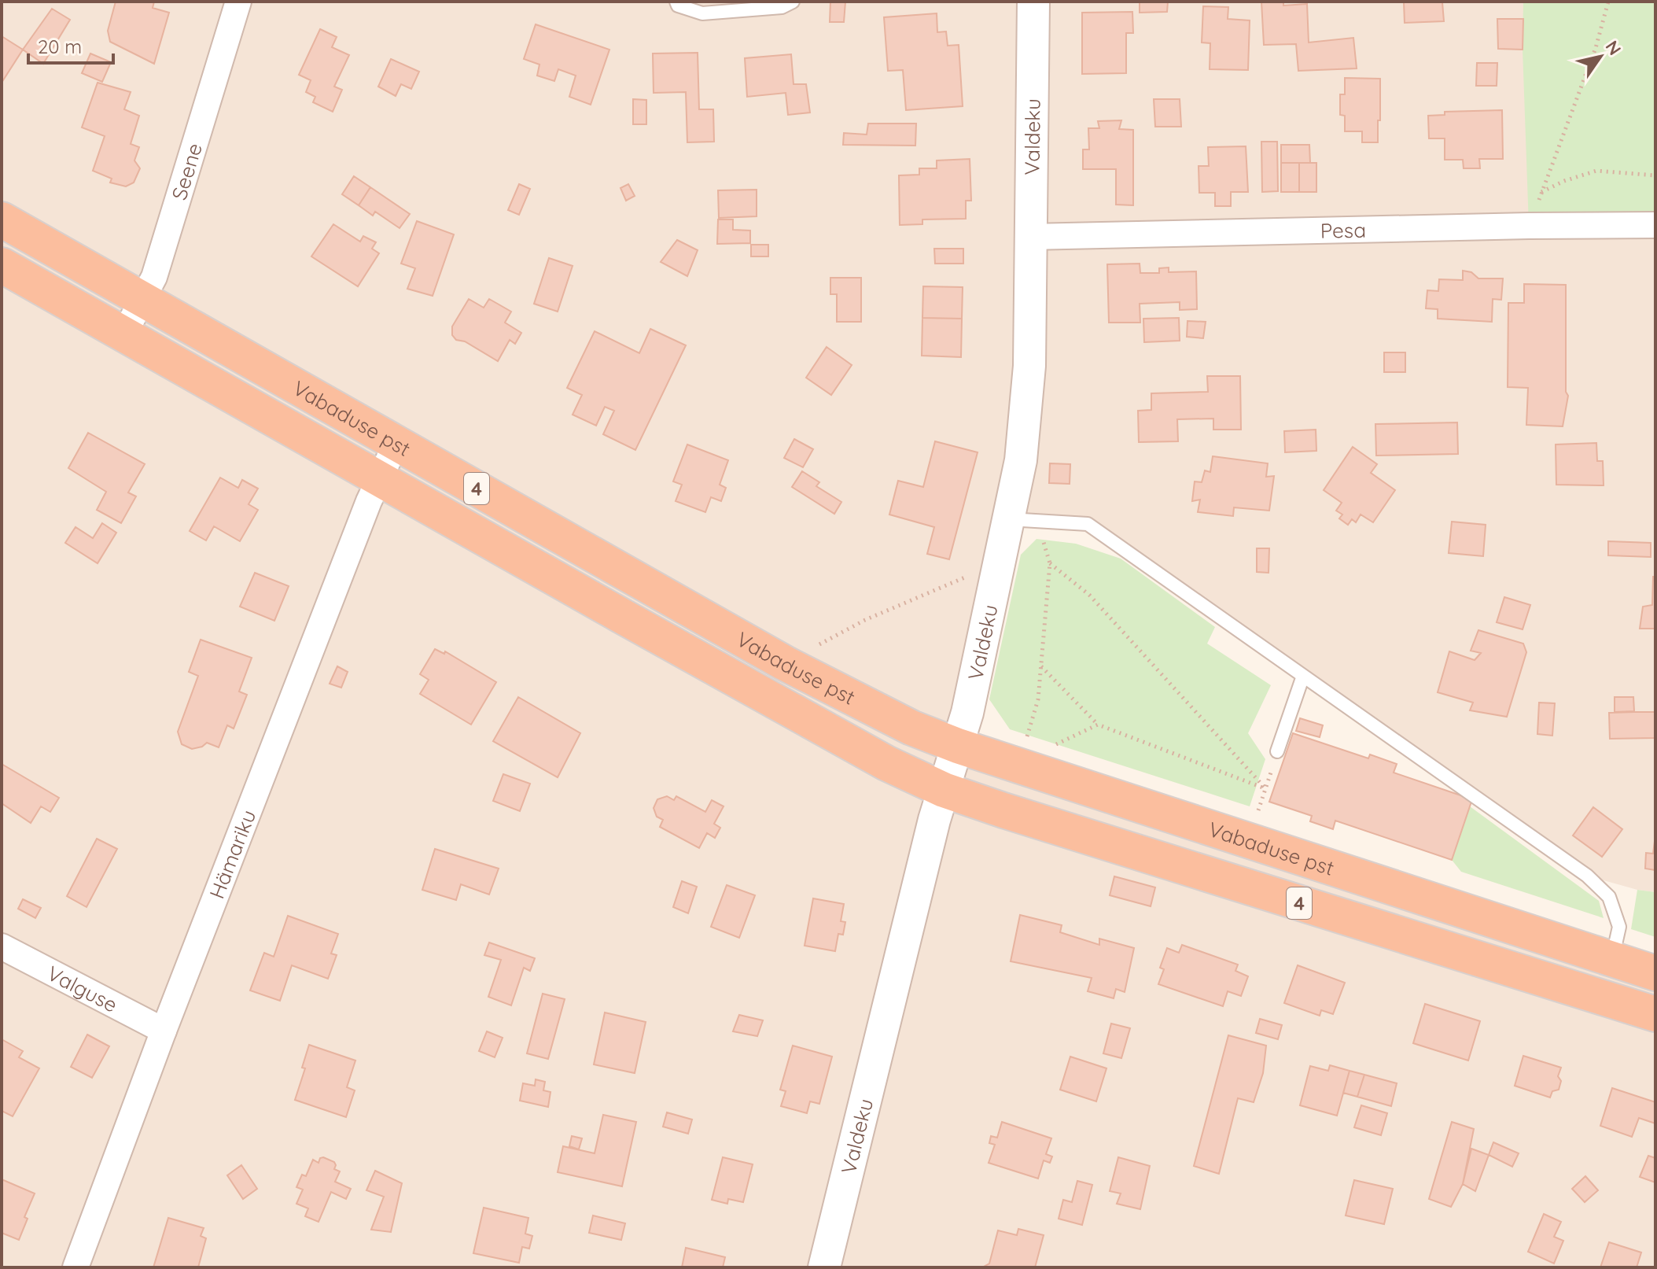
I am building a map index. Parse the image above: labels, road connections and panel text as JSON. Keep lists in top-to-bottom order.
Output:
{
  "streets": {
    "highway": ["Vabaduse pst", "4"],
    "street": [
      "Valdeku",
      "Seene",
      "Pesa",
      "Hämariku",
      "Valguse"
    ]
  },
  "crossings": [
    ["Valdeku", "Pesa"],
    ["Valdeku", "Vabaduse pst"],
    ["Seene", "Vabaduse pst"],
    ["Vabaduse pst", "Hämariku"],
    ["Hämariku", "Valguse"]
  ],
  "scale_bar": "20 m",
  "north": "top right"
}
